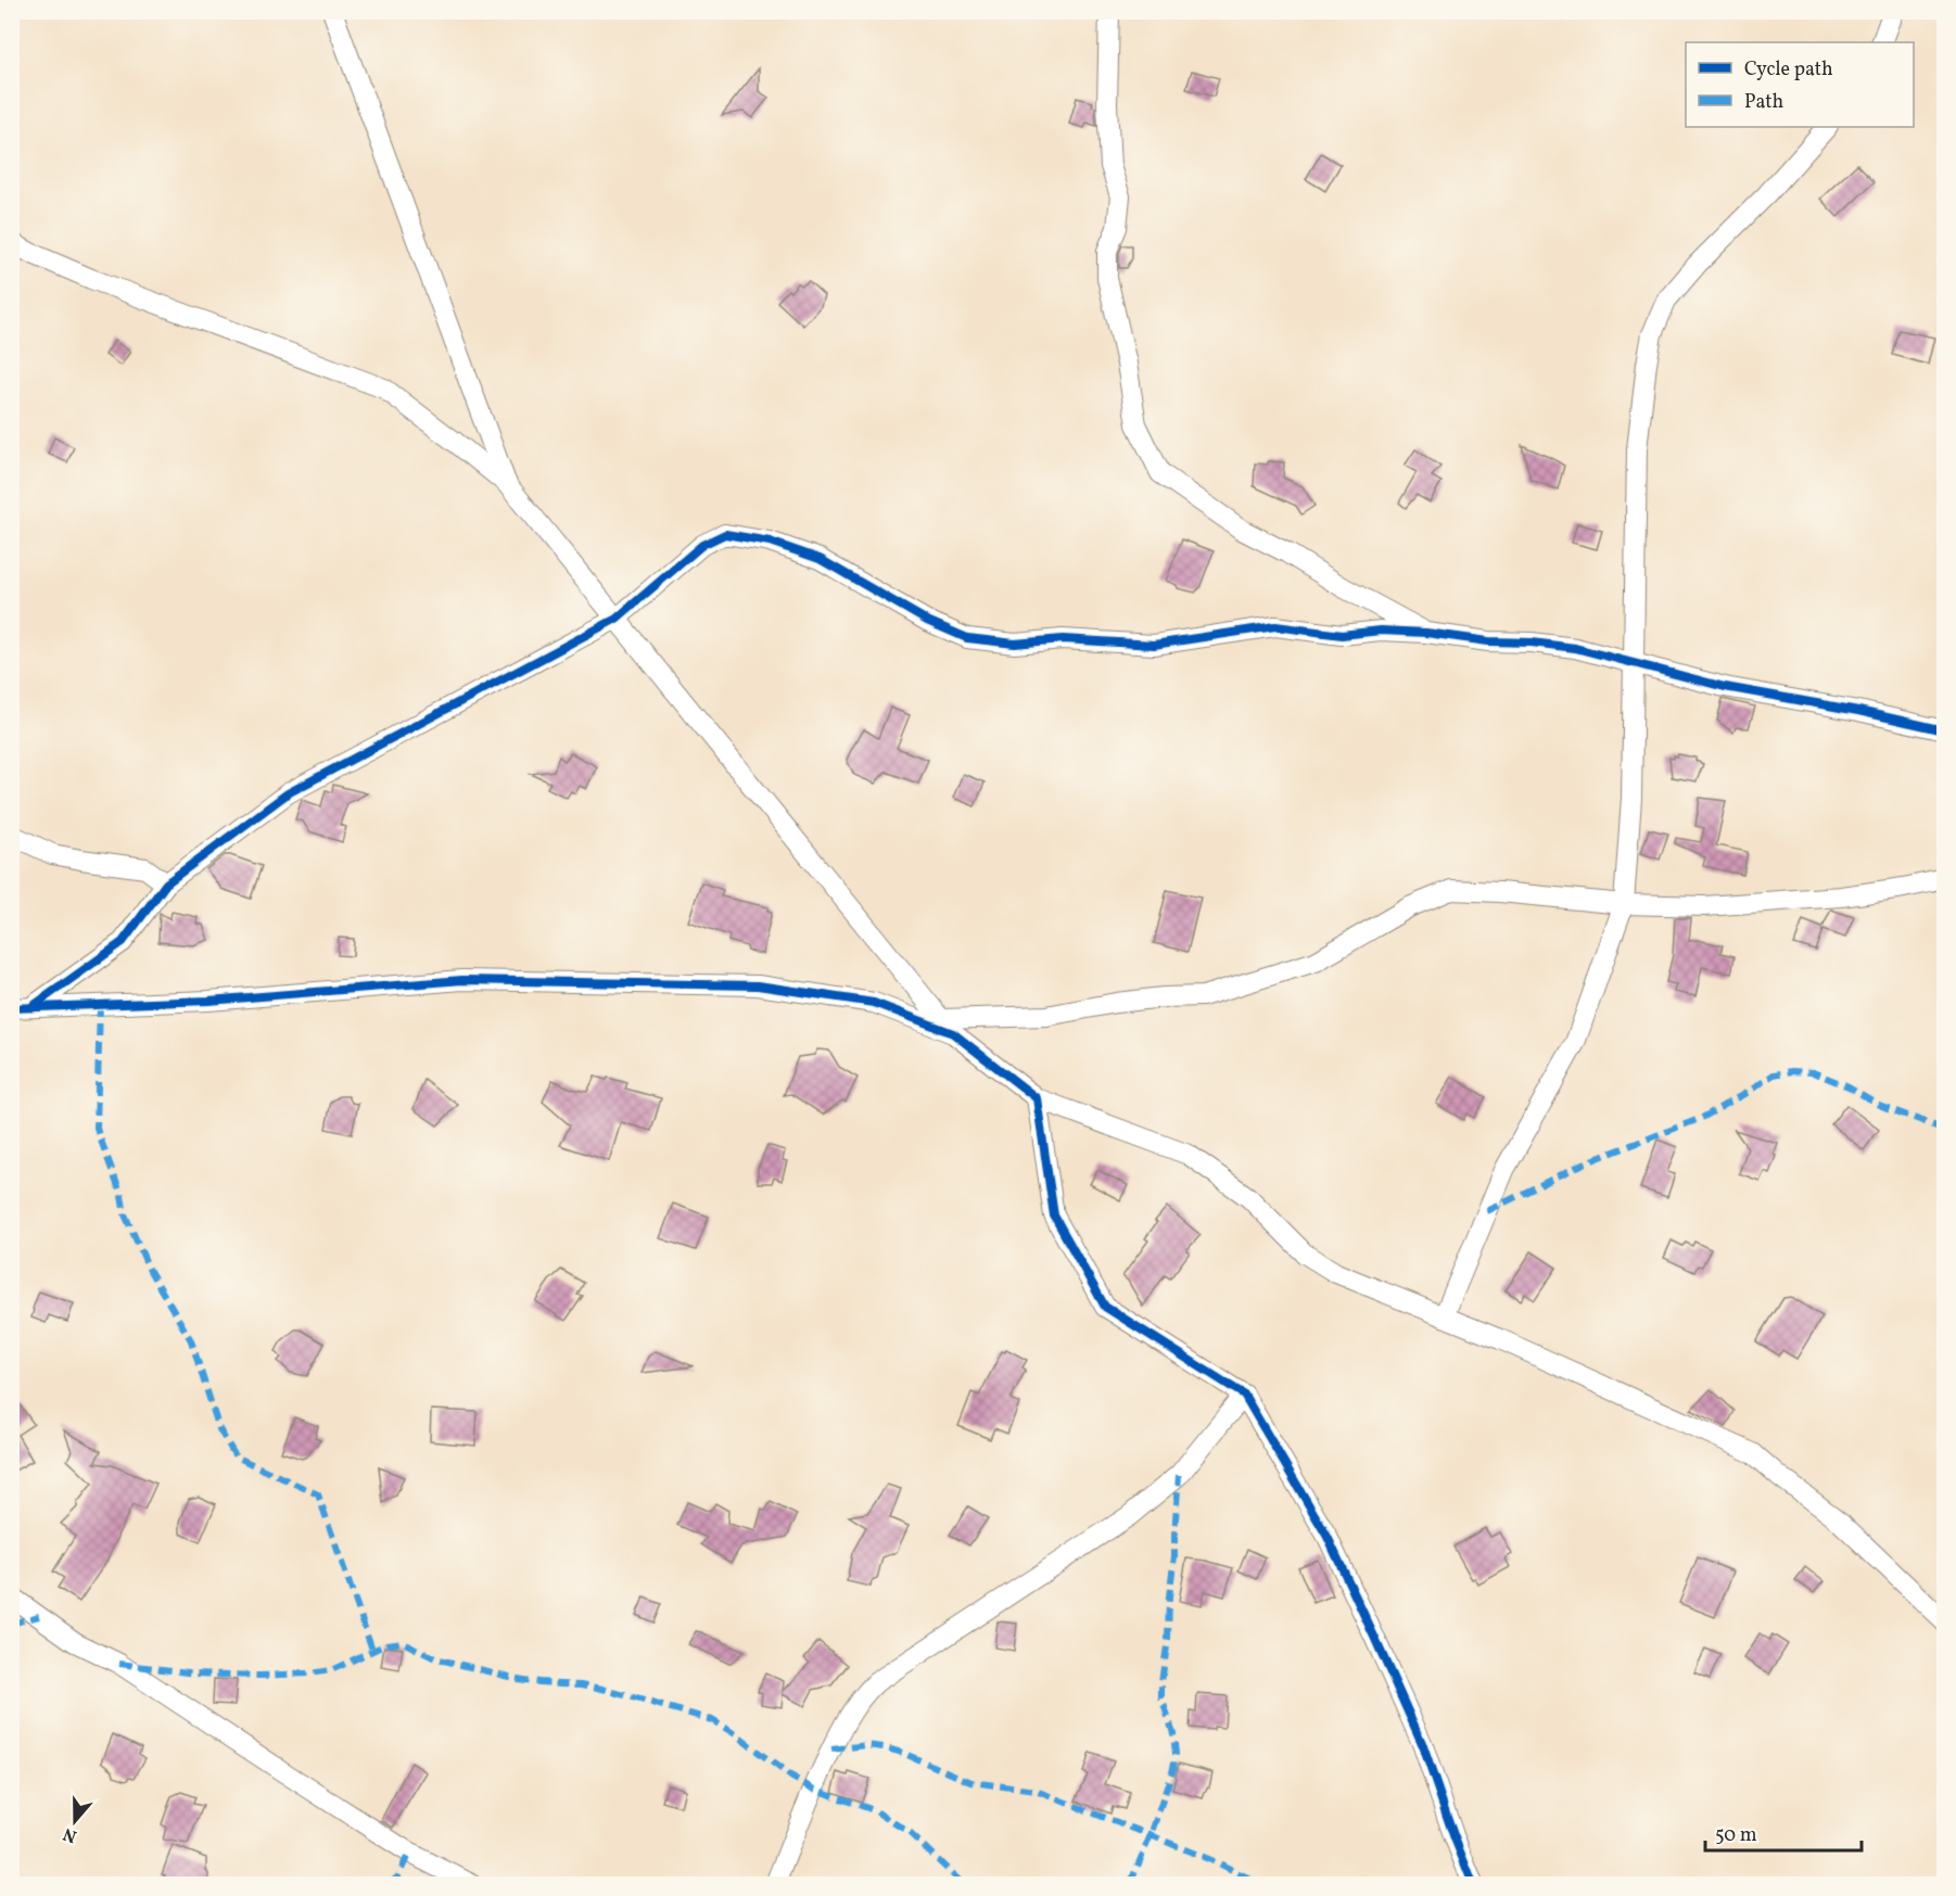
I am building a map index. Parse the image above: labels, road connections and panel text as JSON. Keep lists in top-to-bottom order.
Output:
{
  "legend": ["Cycle path", "Path"],
  "scale_bar": "50 m",
  "north": "bottom"
}
